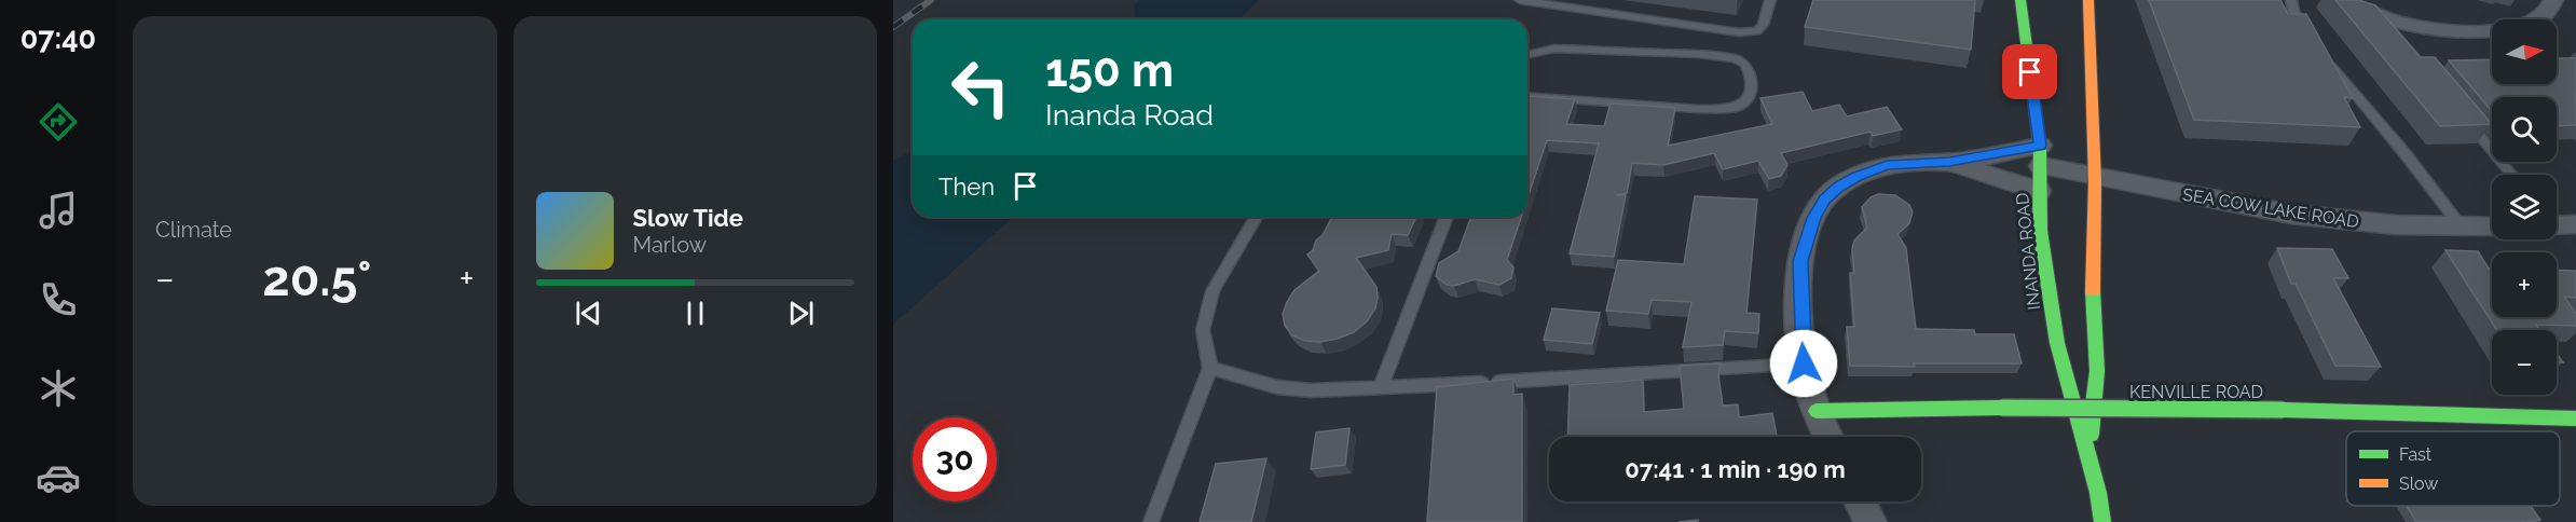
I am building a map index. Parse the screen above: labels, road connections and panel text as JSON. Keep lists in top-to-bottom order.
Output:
{
  "streets": {
    "main road": ["INANDA ROAD", "KENVILLE ROAD"],
    "street": ["SEA COW LAKE ROAD"]
  },
  "crossings": [
    ["SEA COW LAKE ROAD", "INANDA ROAD"],
    ["SEA COW LAKE ROAD", "KENVILLE ROAD"]
  ],
  "legend": ["Fast", "Slow"],
  "north": "right",
  "page": {
    "tabs": "07:40",
    "tile": "Climate",
    "map_buttons": ["+", "−"],
    "turn": ["150 m", "Inanda Road"],
    "then": "Then",
    "song": ["Slow Tide", "Marlow"],
    "heat": ["−", "20.5°", "+"],
    "limit": "30",
    "trip": "07:41 · 1 min · 190 m"
  }
}
